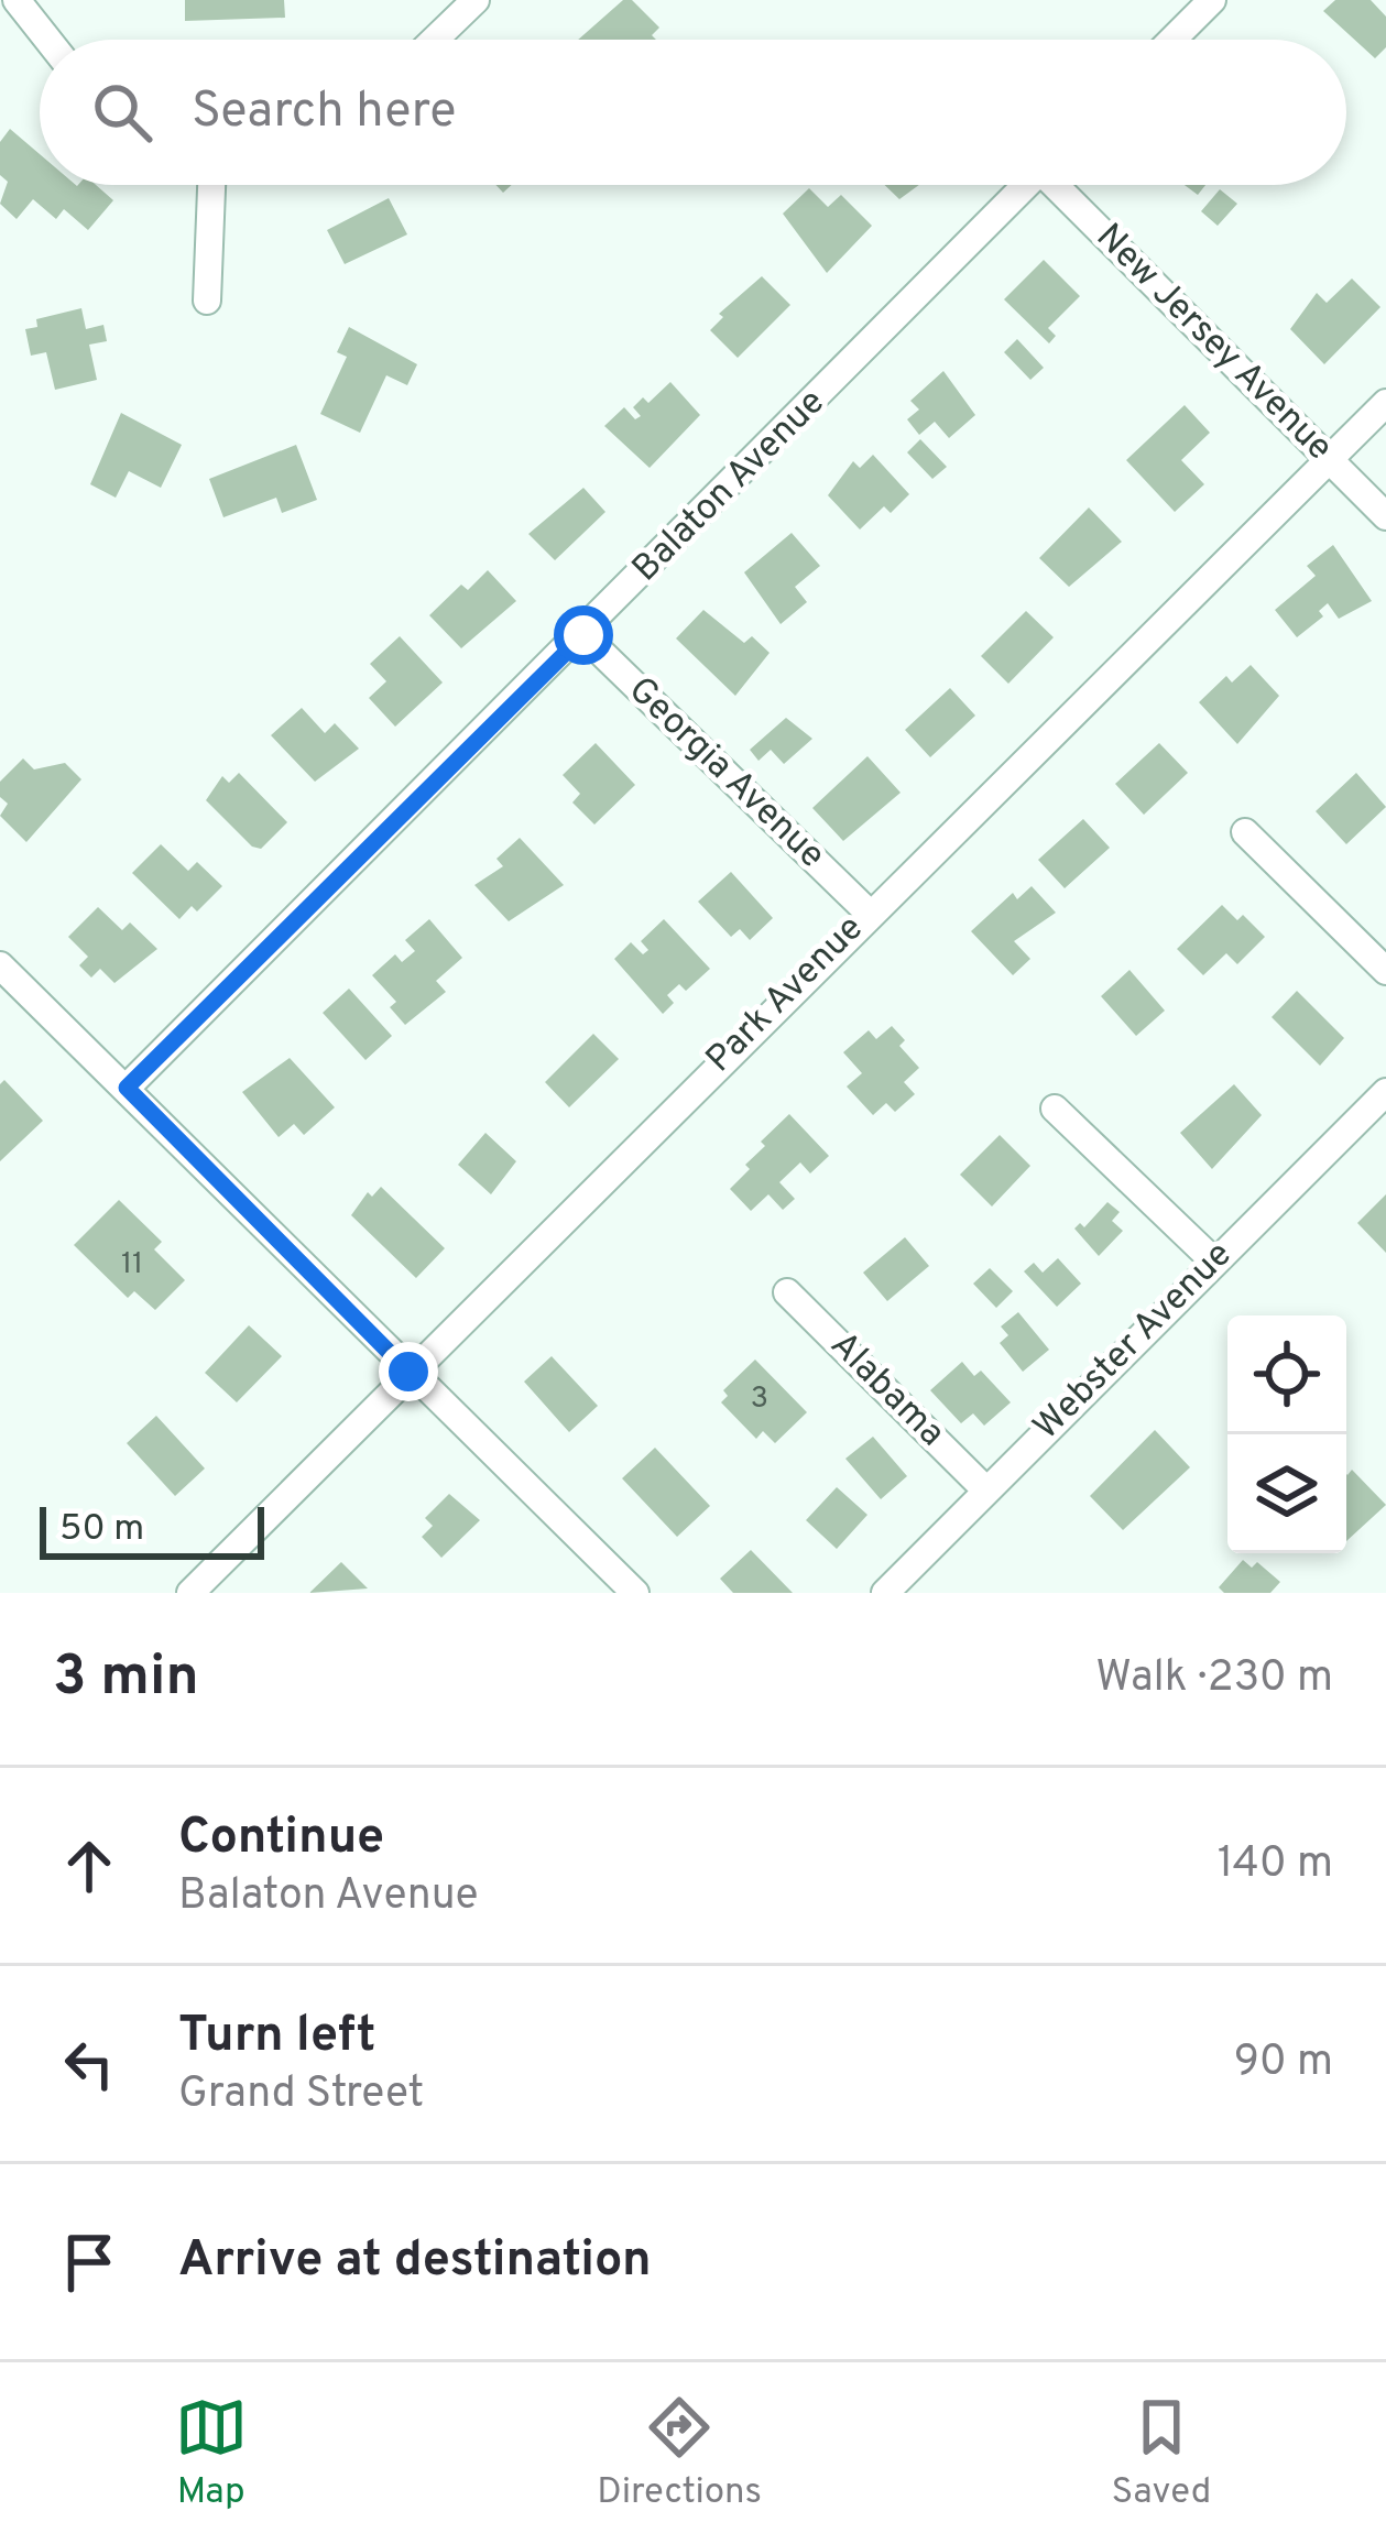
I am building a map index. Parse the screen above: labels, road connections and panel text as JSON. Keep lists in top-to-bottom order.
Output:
{
  "streets": {
    "street": [
      "New Jersey Avenue",
      "Balaton Avenue",
      "Georgia Avenue",
      "Park Avenue",
      "Webster Avenue",
      "Alabama"
    ]
  },
  "crossings": [
    ["New Jersey Avenue", "Park Avenue"],
    ["Balaton Avenue", "Georgia Avenue"],
    ["Georgia Avenue", "Park Avenue"],
    ["Webster Avenue", "Alabama"]
  ],
  "house_numbers": ["11", "3"],
  "scale_bar": "50 m",
  "page": {
    "search": "Search here",
    "scale": "50 m",
    "heading": ["3 min", "Walk · 230 m"],
    "list": [
      ["Continue", "Balaton Avenue", "140 m"],
      ["Turn left", "Grand Street", "90 m"],
      "Arrive at destination"
    ],
    "nav": ["Map", "Directions", "Saved"]
  }
}
